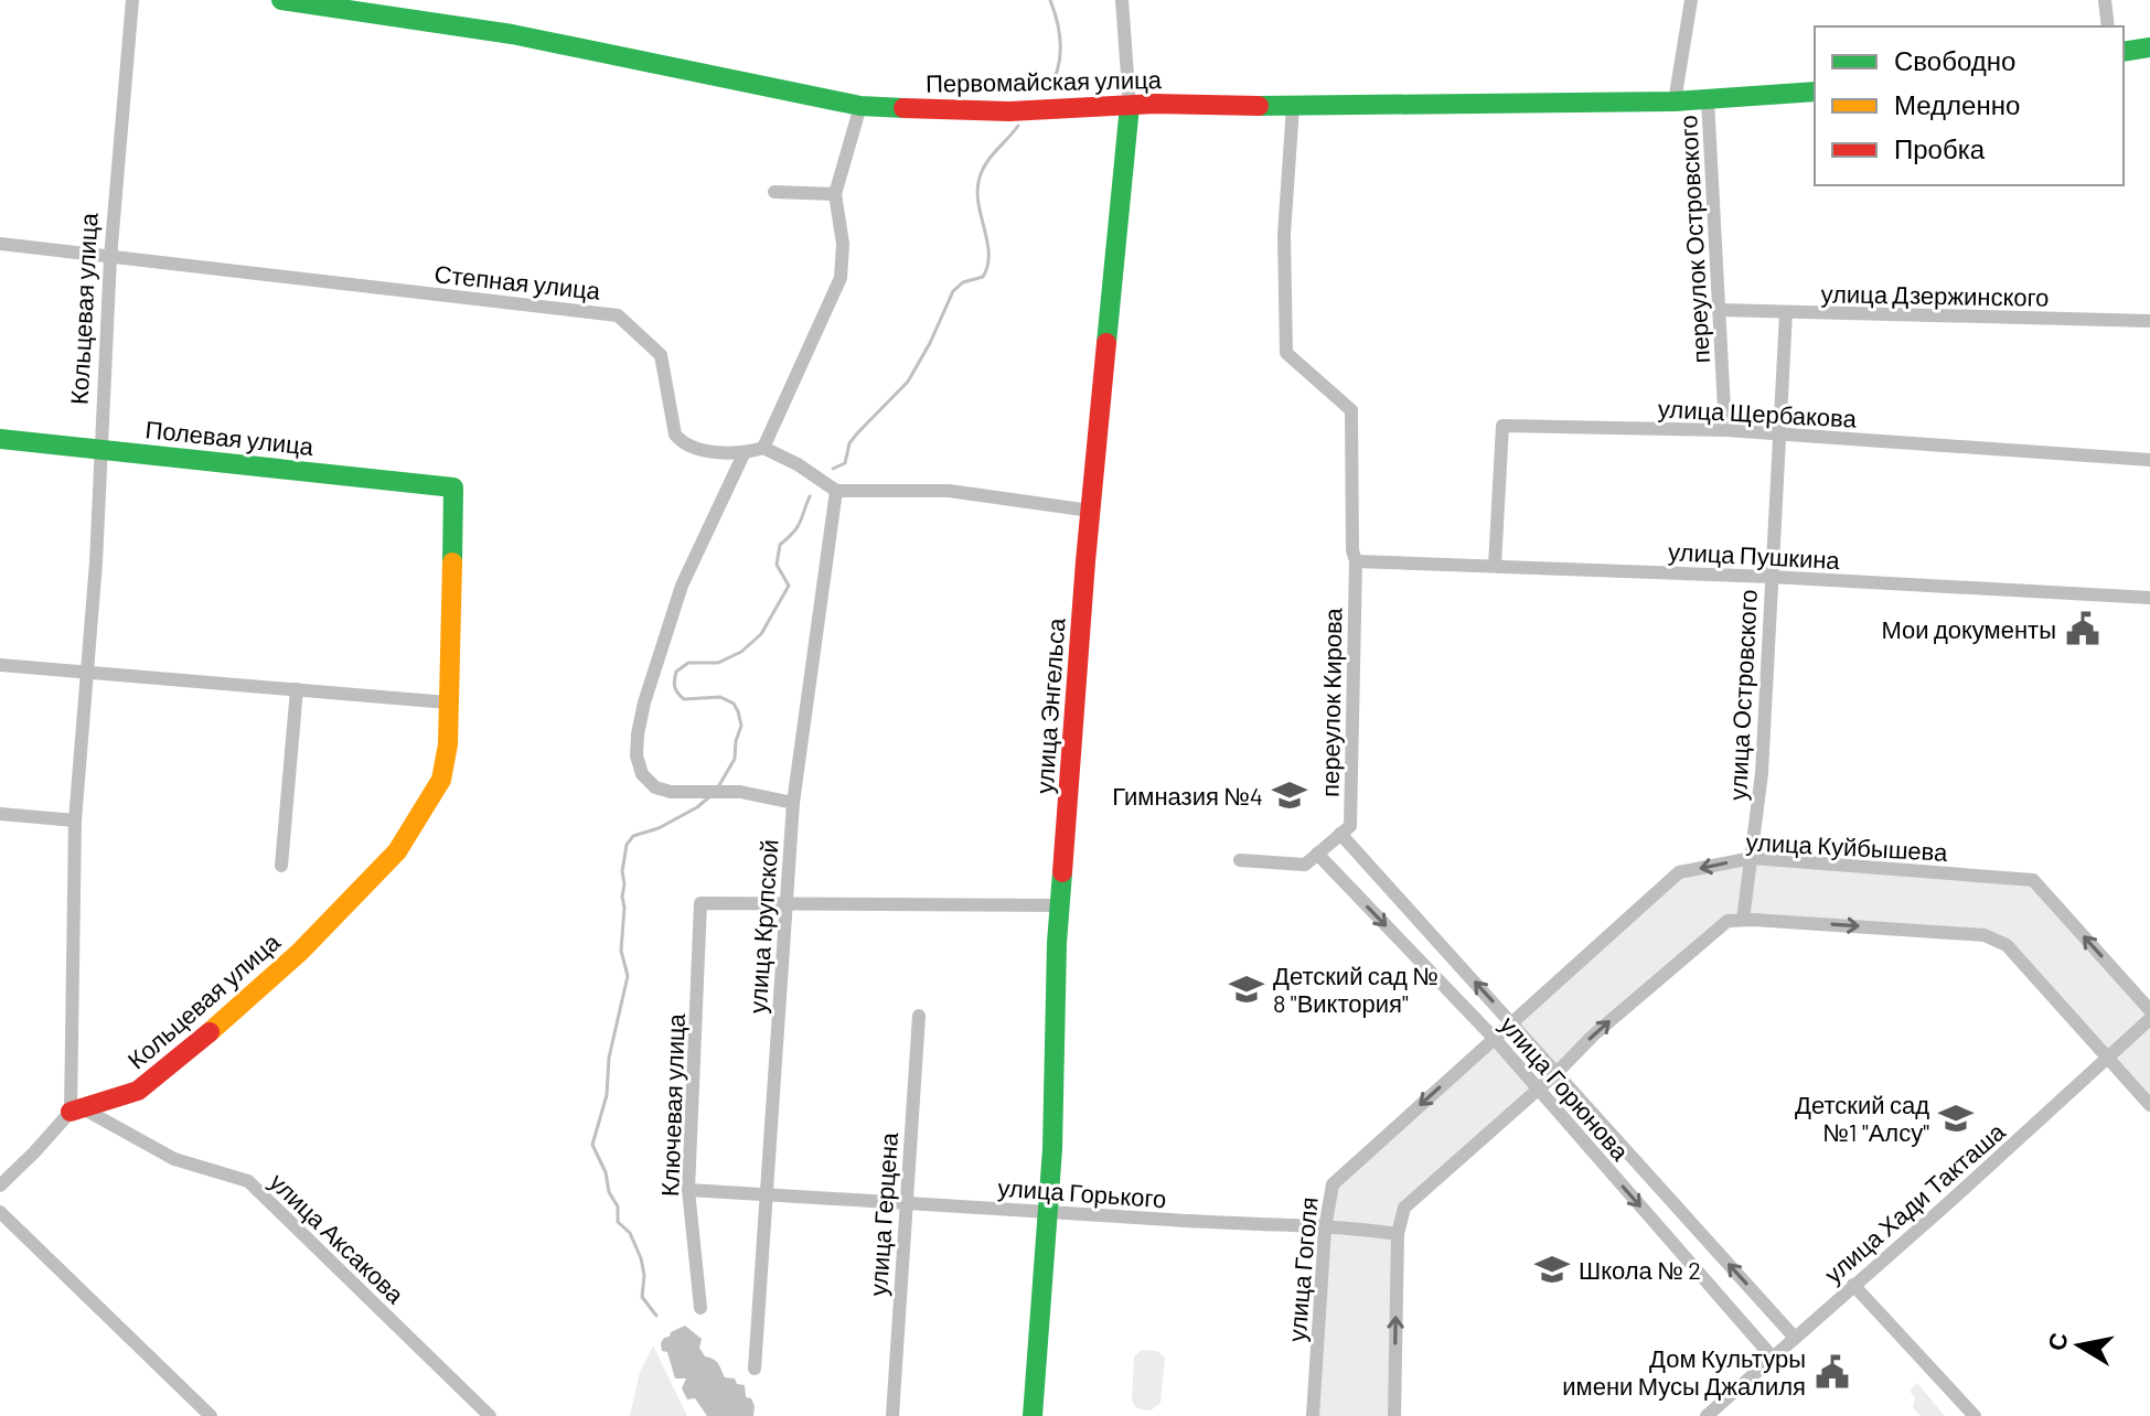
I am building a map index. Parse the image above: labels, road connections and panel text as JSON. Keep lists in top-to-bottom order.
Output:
{
  "streets": {
    "street": [
      "Первомайская улица",
      "переулок Островского",
      "Степная улица",
      "улица Дзержинского",
      "Кольцевая улица",
      "улица Щербакова",
      "Полевая улица",
      "улица Пушкина",
      "улица Островского",
      "переулок Кирова",
      "улица Энгельса",
      "улица Куйбышева",
      "улица Крупской",
      "улица Горюнова",
      "Ключевая улица",
      "улица Горького",
      "улица Хади Такташа",
      "улица Герцена",
      "улица Аксакова",
      "улица Гоголя"
    ]
  },
  "crossings": [
    ["Первомайская улица", "переулок Островского"],
    ["Первомайская улица", "улица Энгельса"],
    ["переулок Островского", "улица Дзержинского"],
    ["переулок Островского", "улица Щербакова"],
    ["Степная улица", "Кольцевая улица"],
    ["улица Дзержинского", "улица Островского"],
    ["Кольцевая улица", "Полевая улица"],
    ["Кольцевая улица", "улица Аксакова"],
    ["улица Щербакова", "улица Пушкина"],
    ["улица Щербакова", "улица Островского"],
    ["улица Пушкина", "улица Островского"],
    ["улица Пушкина", "переулок Кирова"],
    ["улица Островского", "улица Куйбышева"],
    ["переулок Кирова", "улица Горюнова"],
    ["улица Энгельса", "улица Горького"],
    ["улица Куйбышева", "улица Горюнова"],
    ["улица Куйбышева", "улица Гоголя"],
    ["улица Крупской", "Ключевая улица"],
    ["улица Крупской", "улица Горького"],
    ["улица Горюнова", "улица Хади Такташа"],
    ["улица Горюнова", "улица Гоголя"],
    ["Ключевая улица", "улица Горького"],
    ["улица Горького", "улица Герцена"],
    ["улица Горького", "улица Гоголя"]
  ],
  "one_way": ["улица Куйбышева"],
  "places": {
    "public building": ["Мои документы", "Дом Культуры имени Мусы Джалиля"],
    "school or university": [
      "Гимназия №4",
      "Детский сад № 8 \"Виктория\"",
      "Детский сад №1 \"Алсу\"",
      "Школа № 2"
    ]
  },
  "legend": ["Свободно", "Медленно", "Пробка"],
  "north": "left"
}
